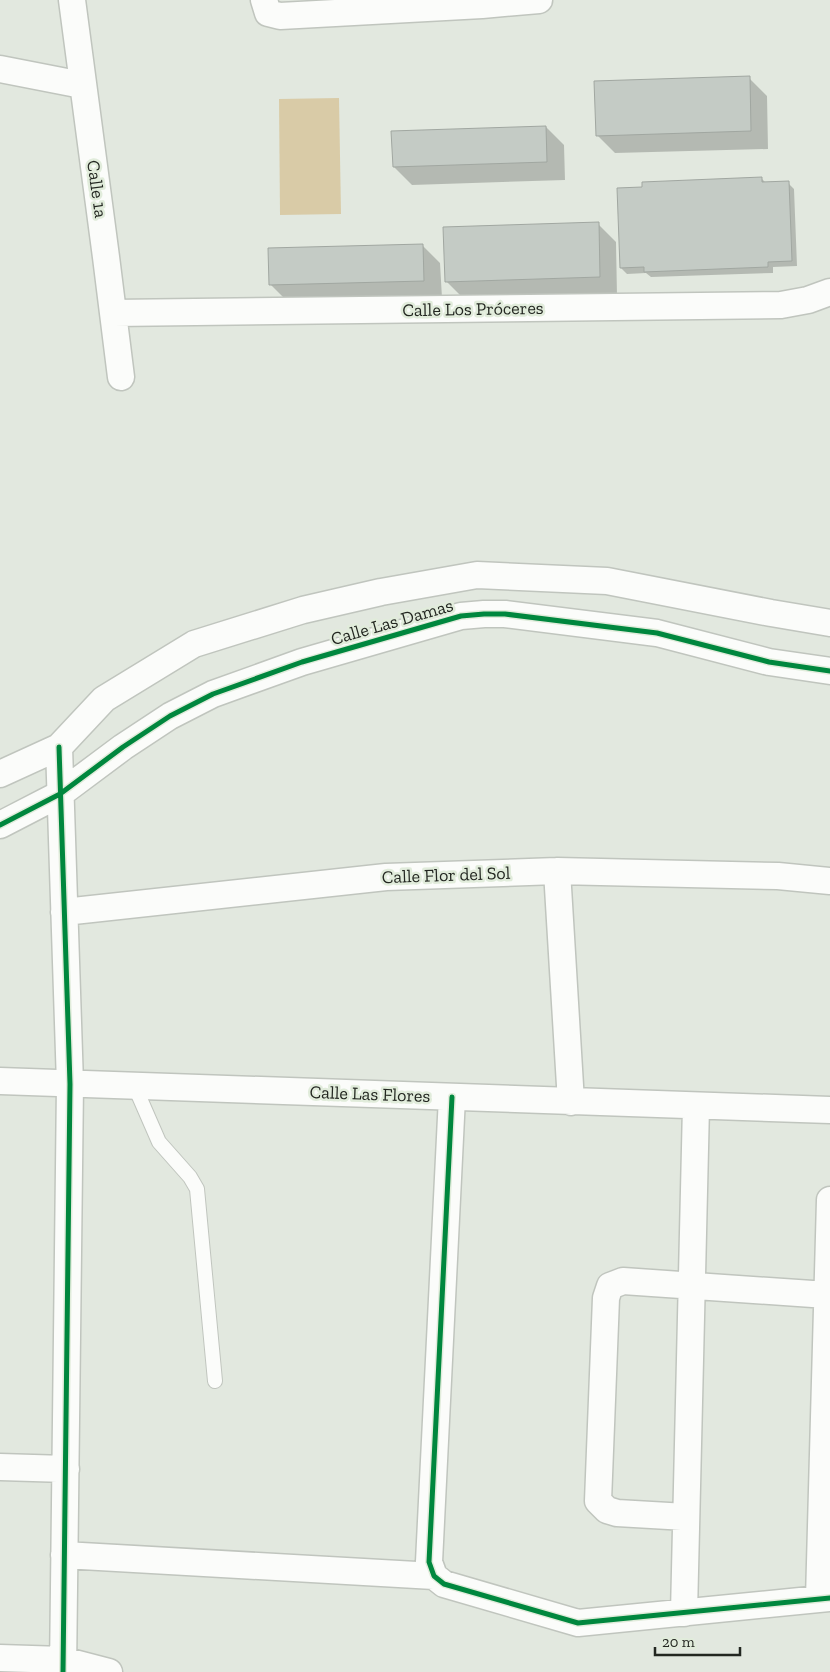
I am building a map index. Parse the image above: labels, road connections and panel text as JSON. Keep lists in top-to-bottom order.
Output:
{
  "streets": {
    "street": [
      "Calle 1a",
      "Calle Los Próceres",
      "Calle Las Damas",
      "Calle Flor del Sol",
      "Calle Las Flores"
    ]
  },
  "crossings": [
    ["Calle 1a", "Calle Los Próceres"]
  ],
  "scale_bar": "20 m"
}
